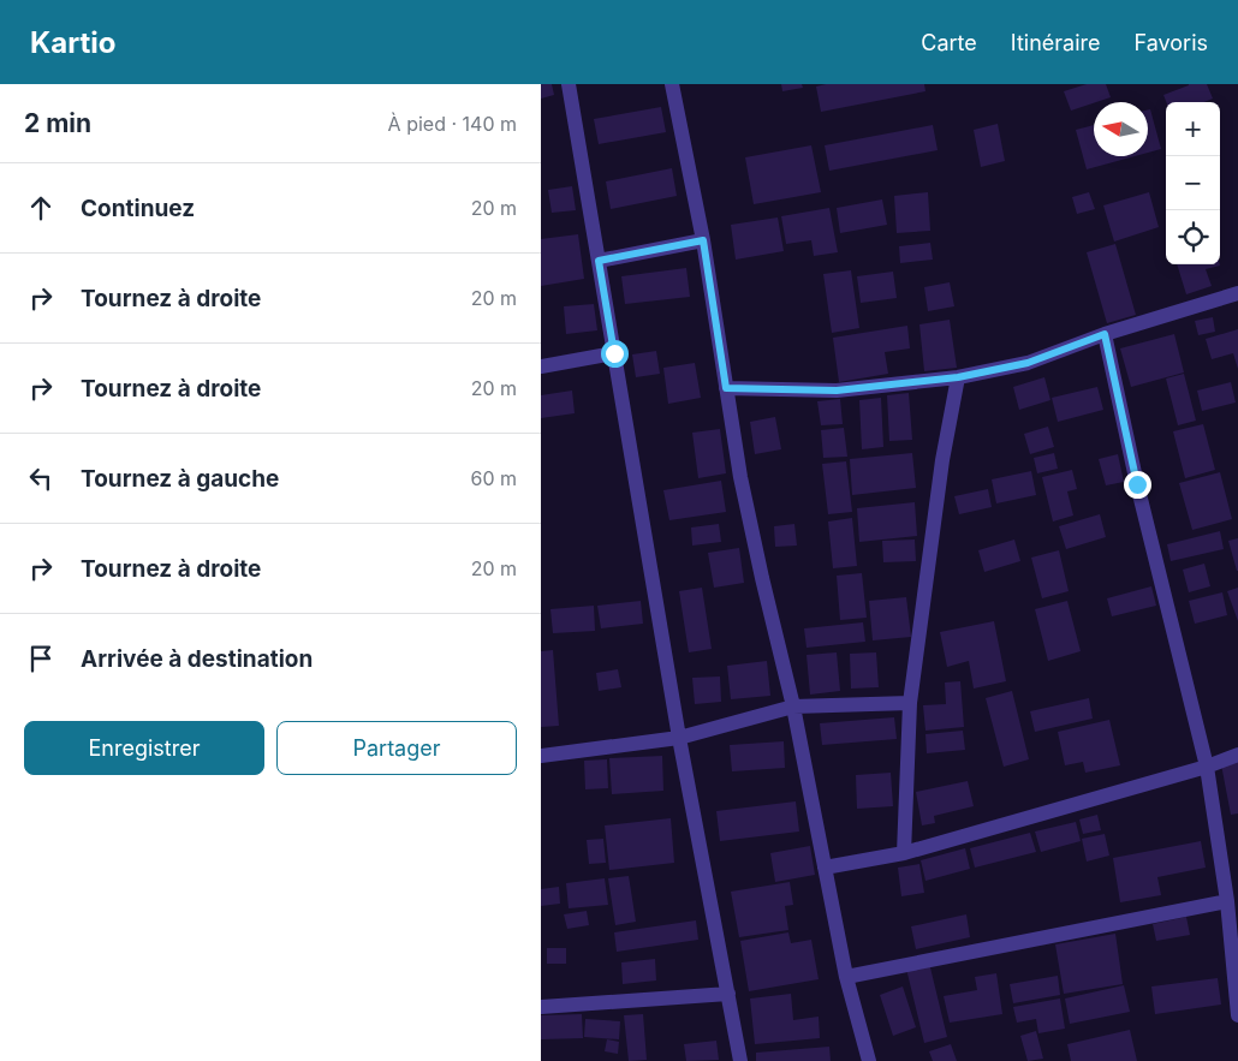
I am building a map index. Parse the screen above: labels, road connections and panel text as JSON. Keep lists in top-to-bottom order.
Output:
{
  "north": "left",
  "page": {
    "header": "Kartio",
    "nav": ["Carte", "Itinéraire", "Favoris"],
    "heading": ["2 min", "À pied · 140 m"],
    "map_buttons": ["+", "−"],
    "list": [
      ["Continuez", "20 m"],
      ["Tournez à droite", "20 m"],
      ["Tournez à droite", "20 m"],
      ["Tournez à gauche", "60 m"],
      ["Tournez à droite", "20 m"],
      "Arrivée à destination"
    ],
    "buttons": ["Enregistrer", "Partager"]
  }
}
